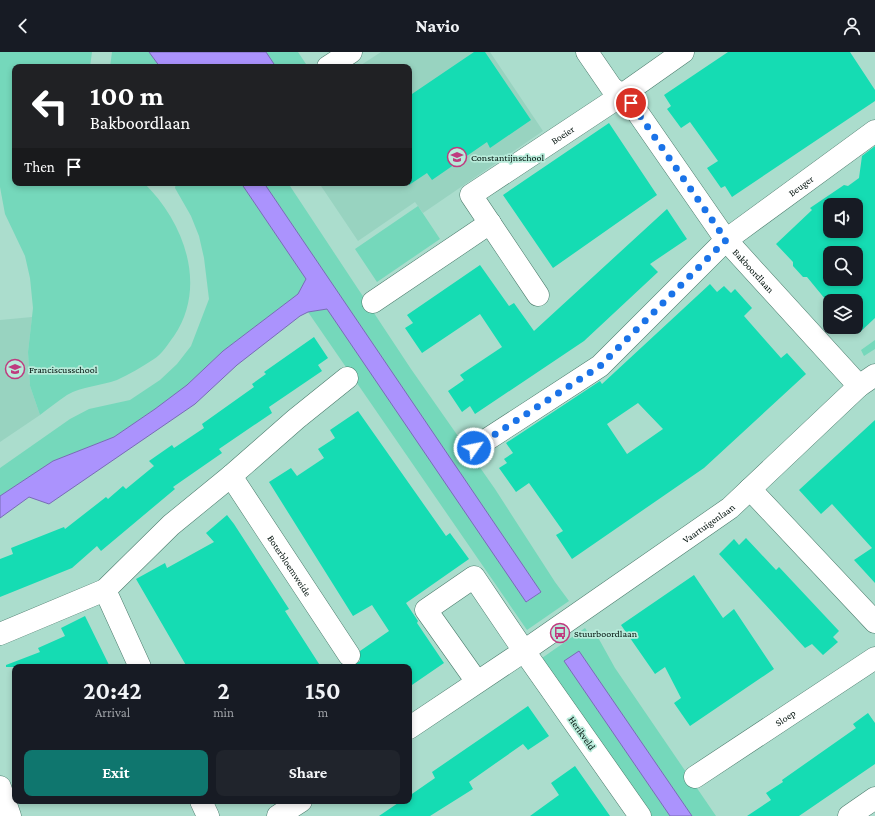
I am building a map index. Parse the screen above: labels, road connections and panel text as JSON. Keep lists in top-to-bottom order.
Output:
{
  "streets": {
    "street": [
      "Boeier",
      "Beuger",
      "Bakboordlaan",
      "Vaartuigenlaan",
      "Boterbloemweide",
      "Sloep",
      "Herikveld"
    ]
  },
  "crossings": [
    ["Boeier", "Bakboordlaan"],
    ["Beuger", "Bakboordlaan"],
    ["Bakboordlaan", "Vaartuigenlaan"],
    ["Vaartuigenlaan", "Herikveld"]
  ],
  "places": {
    "school or university": ["Constantijnschool", "Franciscusschool"],
    "bus stop": ["Stuurboordlaan"]
  },
  "page": {
    "header": "Navio",
    "turn": ["100 m", "Bakboordlaan"],
    "then": "Then",
    "eta": [
      "20:42",
      "Arrival",
      "2",
      "min",
      "150",
      "m"
    ],
    "buttons": ["Exit", "Share"]
  }
}
